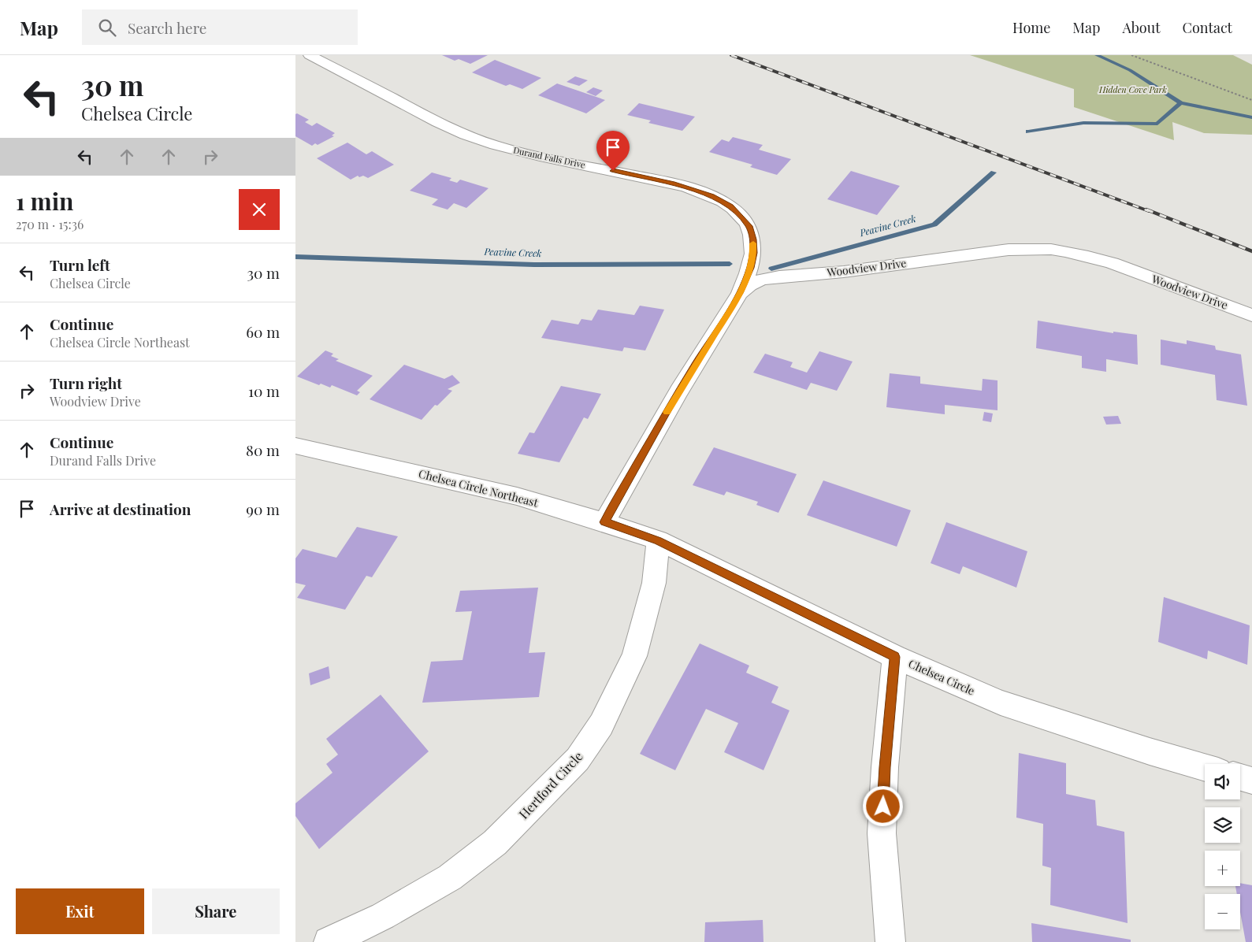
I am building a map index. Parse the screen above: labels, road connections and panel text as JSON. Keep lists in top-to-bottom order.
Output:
{
  "streets": {
    "street": [
      "Durand Falls Drive",
      "Woodview Drive",
      "Chelsea Circle Northeast",
      "Chelsea Circle",
      "Hertford Circle"
    ]
  },
  "crossings": [
    ["Durand Falls Drive", "Woodview Drive"],
    ["Woodview Drive", "Chelsea Circle Northeast"],
    ["Chelsea Circle Northeast", "Chelsea Circle"],
    ["Chelsea Circle Northeast", "Hertford Circle"],
    ["Chelsea Circle", "Hertford Circle"]
  ],
  "water": ["Peavine Creek"],
  "parks": ["Hidden Cove Park"],
  "page": {
    "header": "Map",
    "search": "Search here",
    "nav": [
      "Home",
      "Map",
      "About",
      "Contact"
    ],
    "turn": ["30 m", "Chelsea Circle"],
    "heading": ["1 min", "270 m · 15:36"],
    "list": [
      {
        "name": "Turn left",
        "note": "Chelsea Circle",
        "value": "30 m"
      },
      {
        "name": "Continue",
        "note": "Chelsea Circle Northeast",
        "value": "60 m"
      },
      {
        "name": "Turn right",
        "note": "Woodview Drive",
        "value": "10 m"
      },
      {
        "name": "Continue",
        "note": "Durand Falls Drive",
        "value": "80 m"
      },
      {
        "name": "Arrive at destination",
        "value": "90 m"
      }
    ],
    "map_buttons": ["+", "−"],
    "buttons": ["Exit", "Share"]
  }
}
